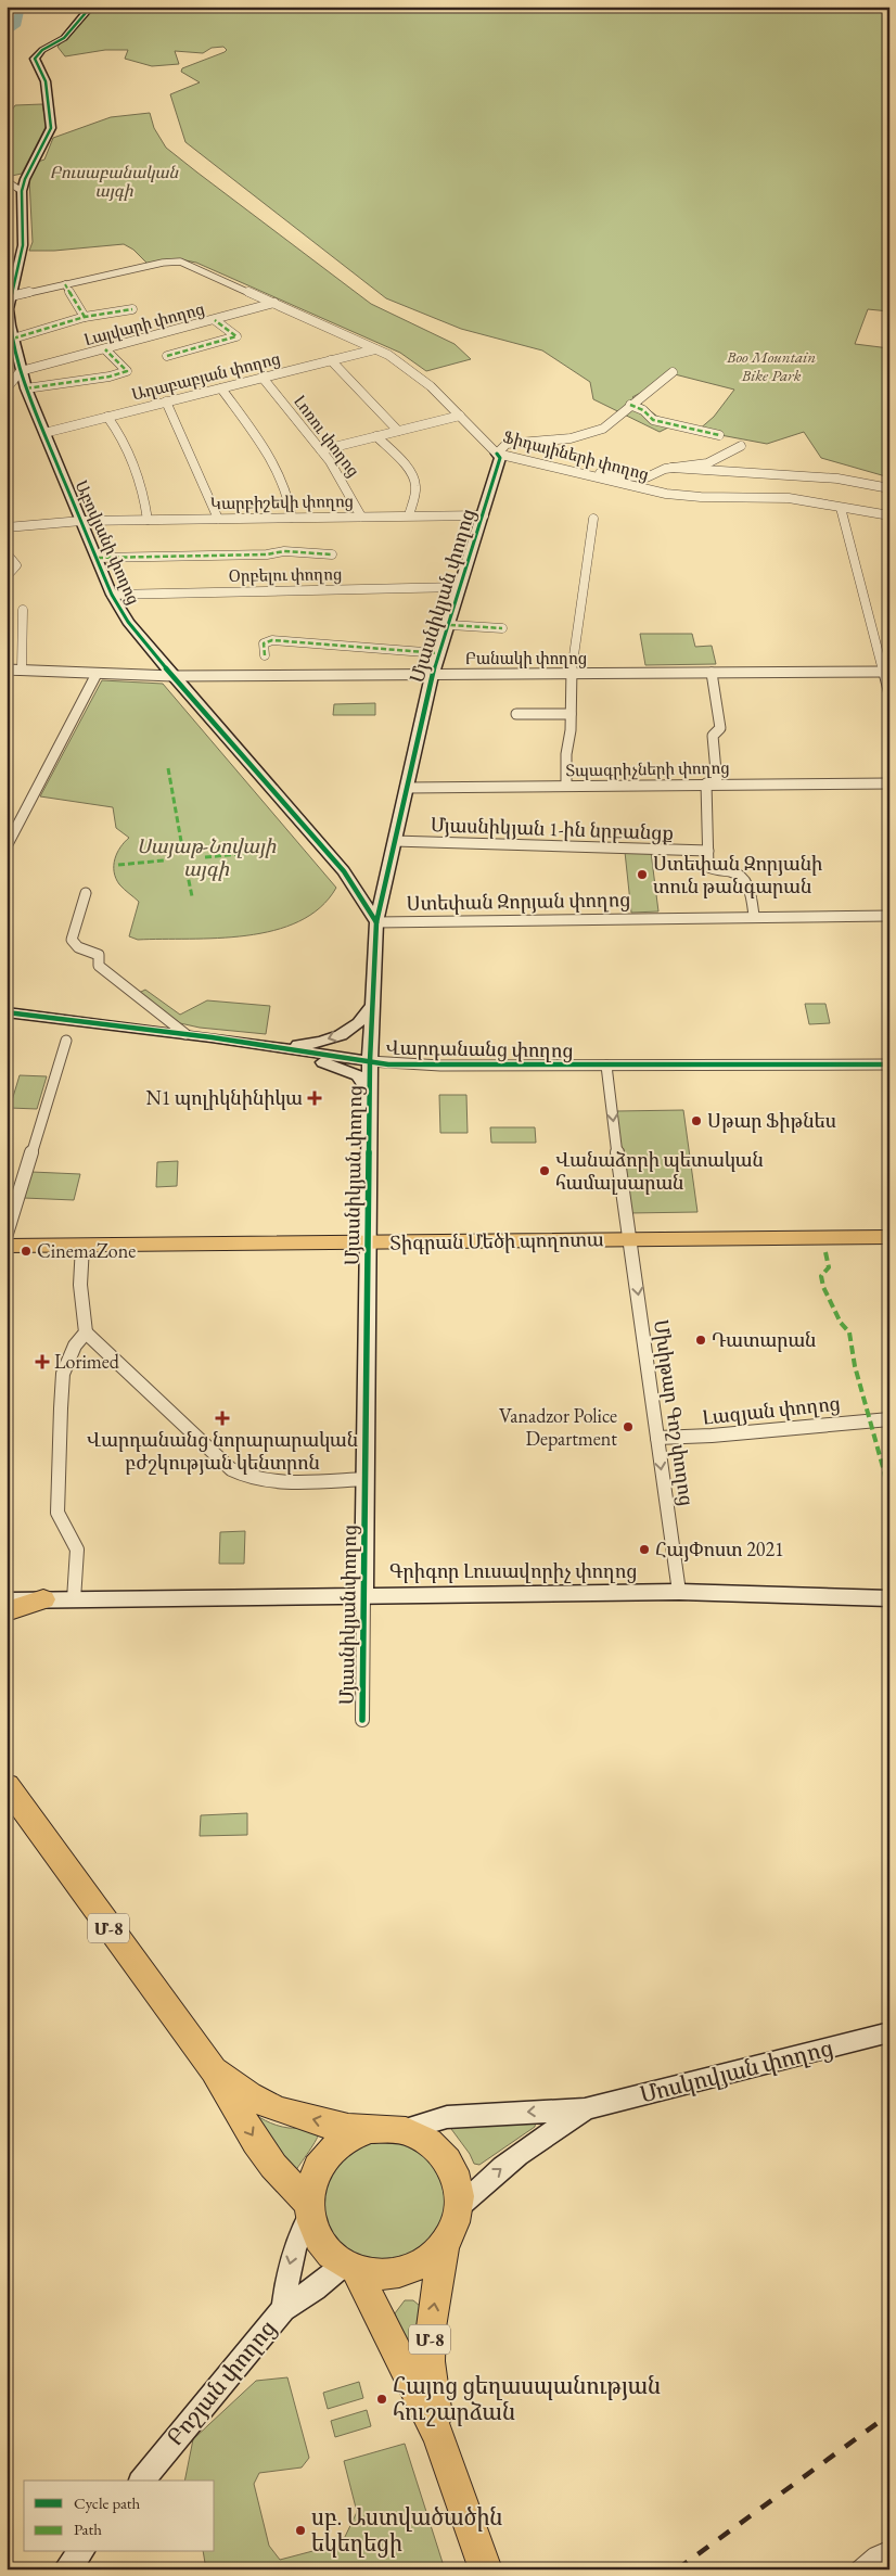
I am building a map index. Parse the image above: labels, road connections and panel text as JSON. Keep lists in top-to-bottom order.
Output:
{
  "streets": {
    "highway": ["Մ-8"],
    "main road": ["Տիգրան Մեծի պողոտա"],
    "street": [
      "Լալվարի փողոց",
      "Աղաբաբյան փողոց",
      "Լոռու փողոց",
      "Ֆիդայիների փողոց",
      "Կարբիշեվի փողոց",
      "Աբովյանի փողոց",
      "Օրբելու փողոց",
      "Մյասնիկյան փողոց",
      "Բանակի փողոց",
      "Տպագրիչների փողոց",
      "Մյասնիկյան 1-ին նրբանցք",
      "Ստեփան Զորյան փողոց",
      "Վարդանանց փողոց",
      "Լազյան փողոց",
      "Մխիթար Գոշ փողոց",
      "Գրիգոր Լուսավորիչ փողոց",
      "Մոսկովյան փողոց",
      "Բոշյան փողոց"
    ]
  },
  "crossings": [
    ["Լալվարի փողոց", "Ֆիդայիների փողոց"],
    ["Լալվարի փողոց", "Աբովյանի փողոց"],
    ["Աղաբաբյան փողոց", "Լոռու փողոց"],
    ["Աղաբաբյան փողոց", "Ֆիդայիների փողոց"],
    ["Աղաբաբյան փողոց", "Աբովյանի փողոց"],
    ["Լոռու փողոց", "Կարբիշեվի փողոց"],
    ["Ֆիդայիների փողոց", "Մյասնիկյան փողոց"],
    ["Կարբիշեվի փողոց", "Աբովյանի փողոց"],
    ["Կարբիշեվի փողոց", "Մյասնիկյան փողոց"],
    ["Աբովյանի փողոց", "Օրբելու փողոց"],
    ["Աբովյանի փողոց", "Մյասնիկյան փողոց"],
    ["Աբովյանի փողոց", "Բանակի փողոց"],
    ["Աբովյանի փողոց", "Ստեփան Զորյան փողոց"],
    ["Օրբելու փողոց", "Մյասնիկյան փողոց"],
    ["Մյասնիկյան փողոց", "Բանակի փողոց"],
    ["Մյասնիկյան փողոց", "Տպագրիչների փողոց"],
    ["Մյասնիկյան փողոց", "Մյասնիկյան 1-ին նրբանցք"],
    ["Մյասնիկյան փողոց", "Ստեփան Զորյան փողոց"],
    ["Մյասնիկյան փողոց", "Վարդանանց փողոց"],
    ["Մյասնիկյան փողոց", "Տիգրան Մեծի պողոտա"],
    ["Մյասնիկյան փողոց", "Գրիգոր Լուսավորիչ փողոց"],
    ["Վարդանանց փողոց", "Մխիթար Գոշ փողոց"],
    ["Տիգրան Մեծի պողոտա", "Մխիթար Գոշ փողոց"],
    ["Լազյան փողոց", "Մխիթար Գոշ փողոց"],
    ["Մխիթար Գոշ փողոց", "Գրիգոր Լուսավորիչ փողոց"],
    ["Մ-8", "Մոսկովյան փողոց"],
    ["Մ-8", "Բոշյան փողոց"],
    ["Մոսկովյան փողոց", "Բոշյան փողոց"]
  ],
  "one_way": ["Մխիթար Գոշ փողոց"],
  "parks": ["Բուսաբանական այգի", "Boo Mountain Bike Park", "Սայաթ-Նովայի այգի"],
  "places": {
    "other": [
      "Ստեփան Զորյանի տուն թանգարան",
      "Սթար Ֆիթնես",
      "Վանաձորի պետական համալսարան",
      "CinemaZone",
      "Դատարան",
      "Vanadzor Police Department",
      "ՀայՓոստ 2021",
      "Հայոց ցեղասպանության հուշարձան",
      "սբ. Աստվածածին եկեղեցի"
    ],
    "health": ["N1 պոլիկնինիկա", "Lorimed", "Վարդանանց նորարարական բժշկության կենտրոն"]
  },
  "legend": ["Cycle path", "Path"]
}
